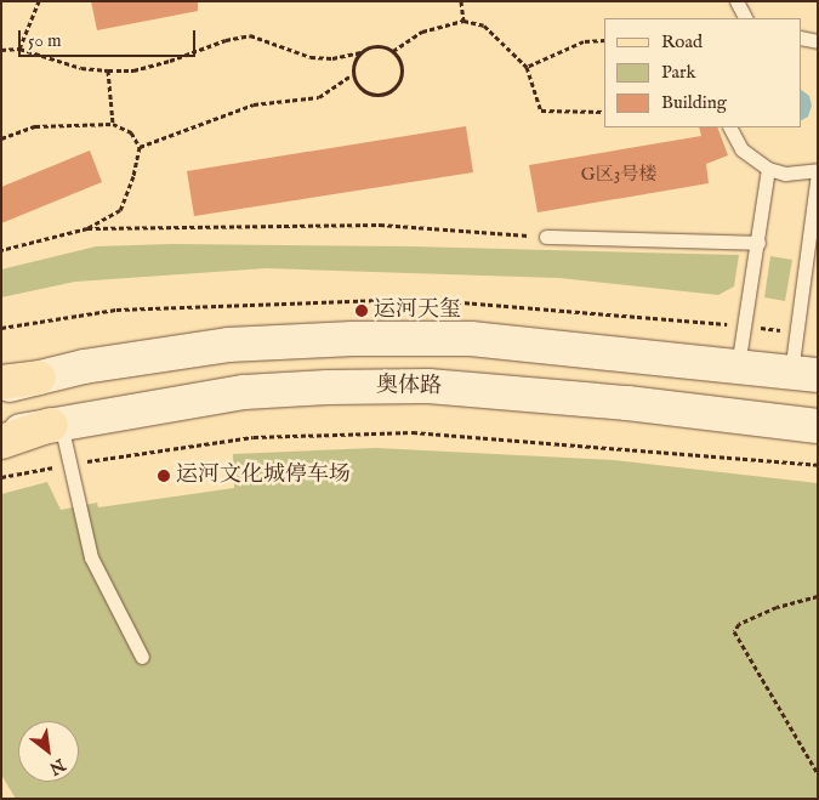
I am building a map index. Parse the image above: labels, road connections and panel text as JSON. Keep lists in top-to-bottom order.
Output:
{
  "streets": {
    "main road": ["奥体路"]
  },
  "places": ["运河天玺", "运河文化城停车场"],
  "house_numbers": ["G区3号楼"],
  "legend": ["Road", "Park", "Building"],
  "scale_bar": "50 m",
  "north": "bottom right"
}
